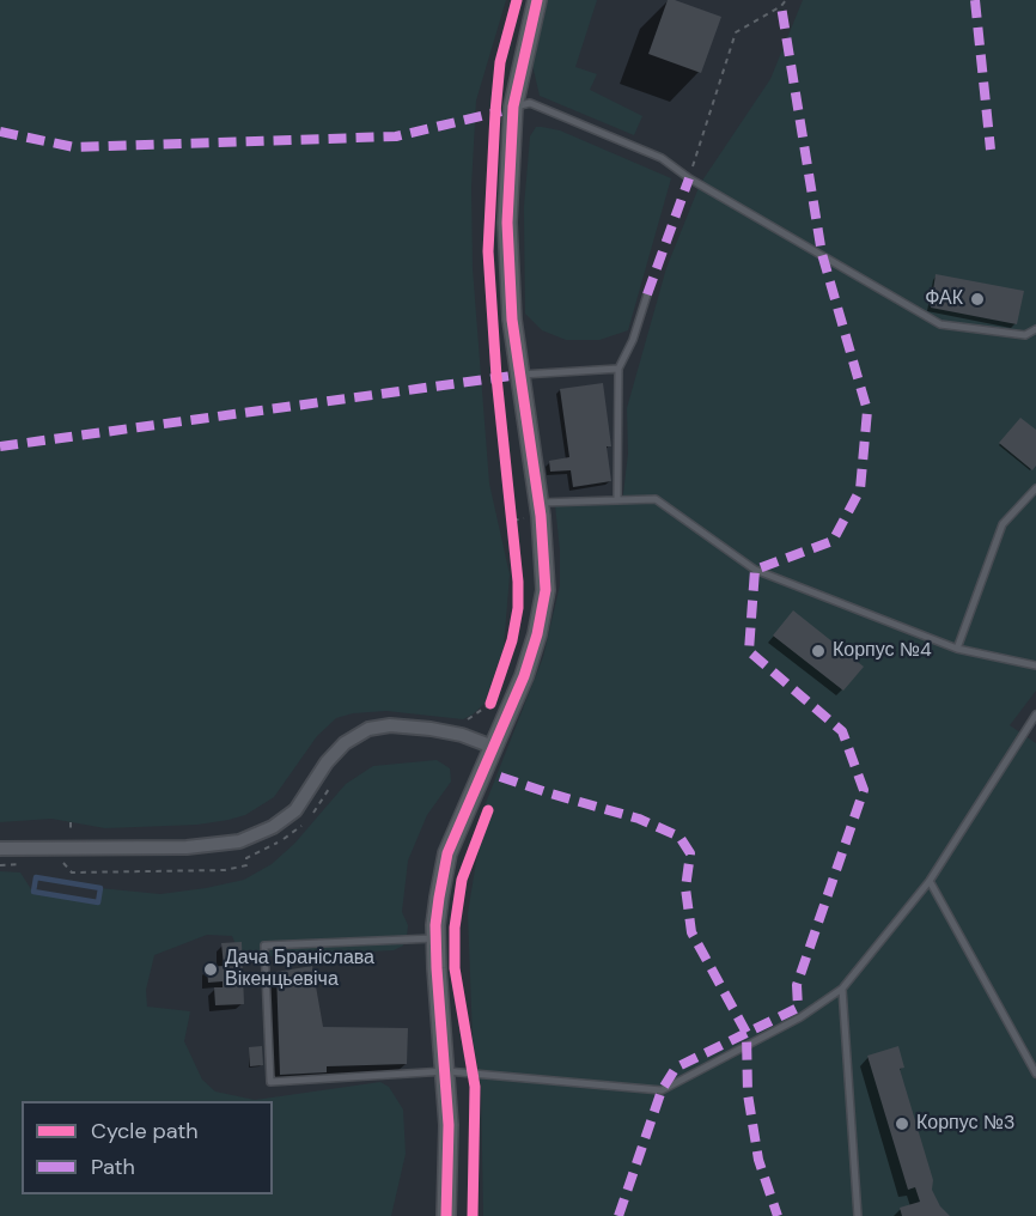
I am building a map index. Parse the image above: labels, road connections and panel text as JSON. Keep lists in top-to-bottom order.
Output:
{
  "places": [
    "ФАК",
    "Корпус №4",
    "Дача Браніслава Вікенцьевіча",
    "Корпус №3"
  ],
  "legend": ["Cycle path", "Path"]
}
